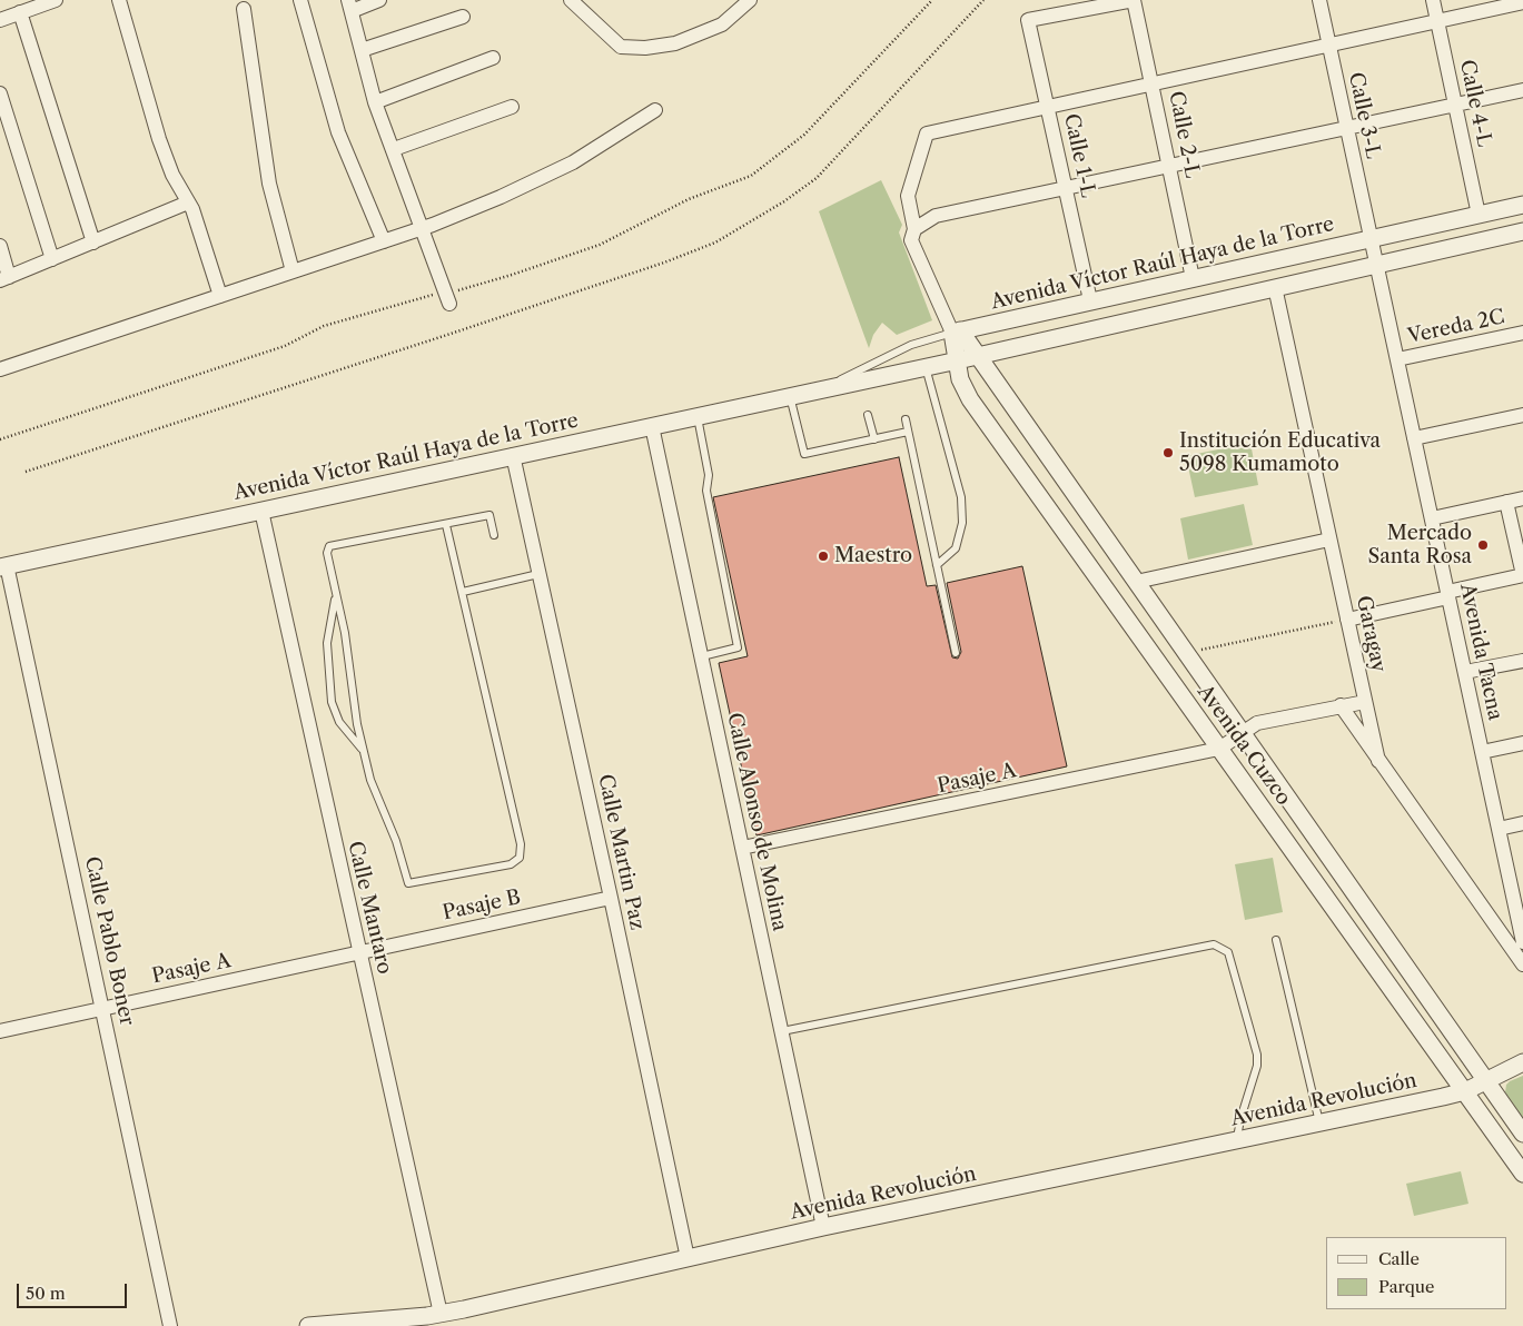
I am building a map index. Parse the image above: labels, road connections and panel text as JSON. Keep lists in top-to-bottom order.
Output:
{
  "streets": {
    "street": [
      "Calle 4-L",
      "Calle 3-L",
      "Calle 2-L",
      "Calle 1-L",
      "Avenida Víctor Raúl Haya de la Torre",
      "Vereda 2C",
      "Garagay",
      "Avenida Tacna",
      "Avenida Cuzco",
      "Pasaje A",
      "Calle Alonso de Molina",
      "Calle Martin Paz",
      "Pasaje B",
      "Calle Mantaro",
      "Calle Pablo Boner",
      "Avenida Revolución"
    ]
  },
  "crossings": [
    ["Calle 4-L", "Avenida Víctor Raúl Haya de la Torre"],
    ["Calle 3-L", "Avenida Víctor Raúl Haya de la Torre"],
    ["Calle 3-L", "Avenida Tacna"],
    ["Calle 2-L", "Calle 1-L"],
    ["Calle 2-L", "Avenida Víctor Raúl Haya de la Torre"],
    ["Calle 1-L", "Avenida Víctor Raúl Haya de la Torre"],
    ["Avenida Víctor Raúl Haya de la Torre", "Garagay"],
    ["Avenida Víctor Raúl Haya de la Torre", "Avenida Tacna"],
    ["Avenida Víctor Raúl Haya de la Torre", "Avenida Cuzco"],
    ["Avenida Víctor Raúl Haya de la Torre", "Calle Alonso de Molina"],
    ["Avenida Víctor Raúl Haya de la Torre", "Calle Martin Paz"],
    ["Avenida Víctor Raúl Haya de la Torre", "Calle Mantaro"],
    ["Avenida Víctor Raúl Haya de la Torre", "Calle Pablo Boner"],
    ["Vereda 2C", "Avenida Tacna"],
    ["Avenida Cuzco", "Pasaje A"],
    ["Avenida Cuzco", "Avenida Revolución"],
    ["Pasaje A", "Calle Alonso de Molina"],
    ["Pasaje A", "Pasaje B"],
    ["Pasaje A", "Calle Mantaro"],
    ["Pasaje A", "Calle Pablo Boner"],
    ["Calle Alonso de Molina", "Avenida Revolución"],
    ["Calle Martin Paz", "Pasaje B"],
    ["Calle Martin Paz", "Avenida Revolución"],
    ["Pasaje B", "Calle Mantaro"],
    ["Calle Mantaro", "Avenida Revolución"]
  ],
  "places": ["Institución Educativa 5098 Kumamoto", "Mercado Santa Rosa", "Maestro"],
  "legend": ["Calle", "Parque"],
  "scale_bar": "50 m"
}
